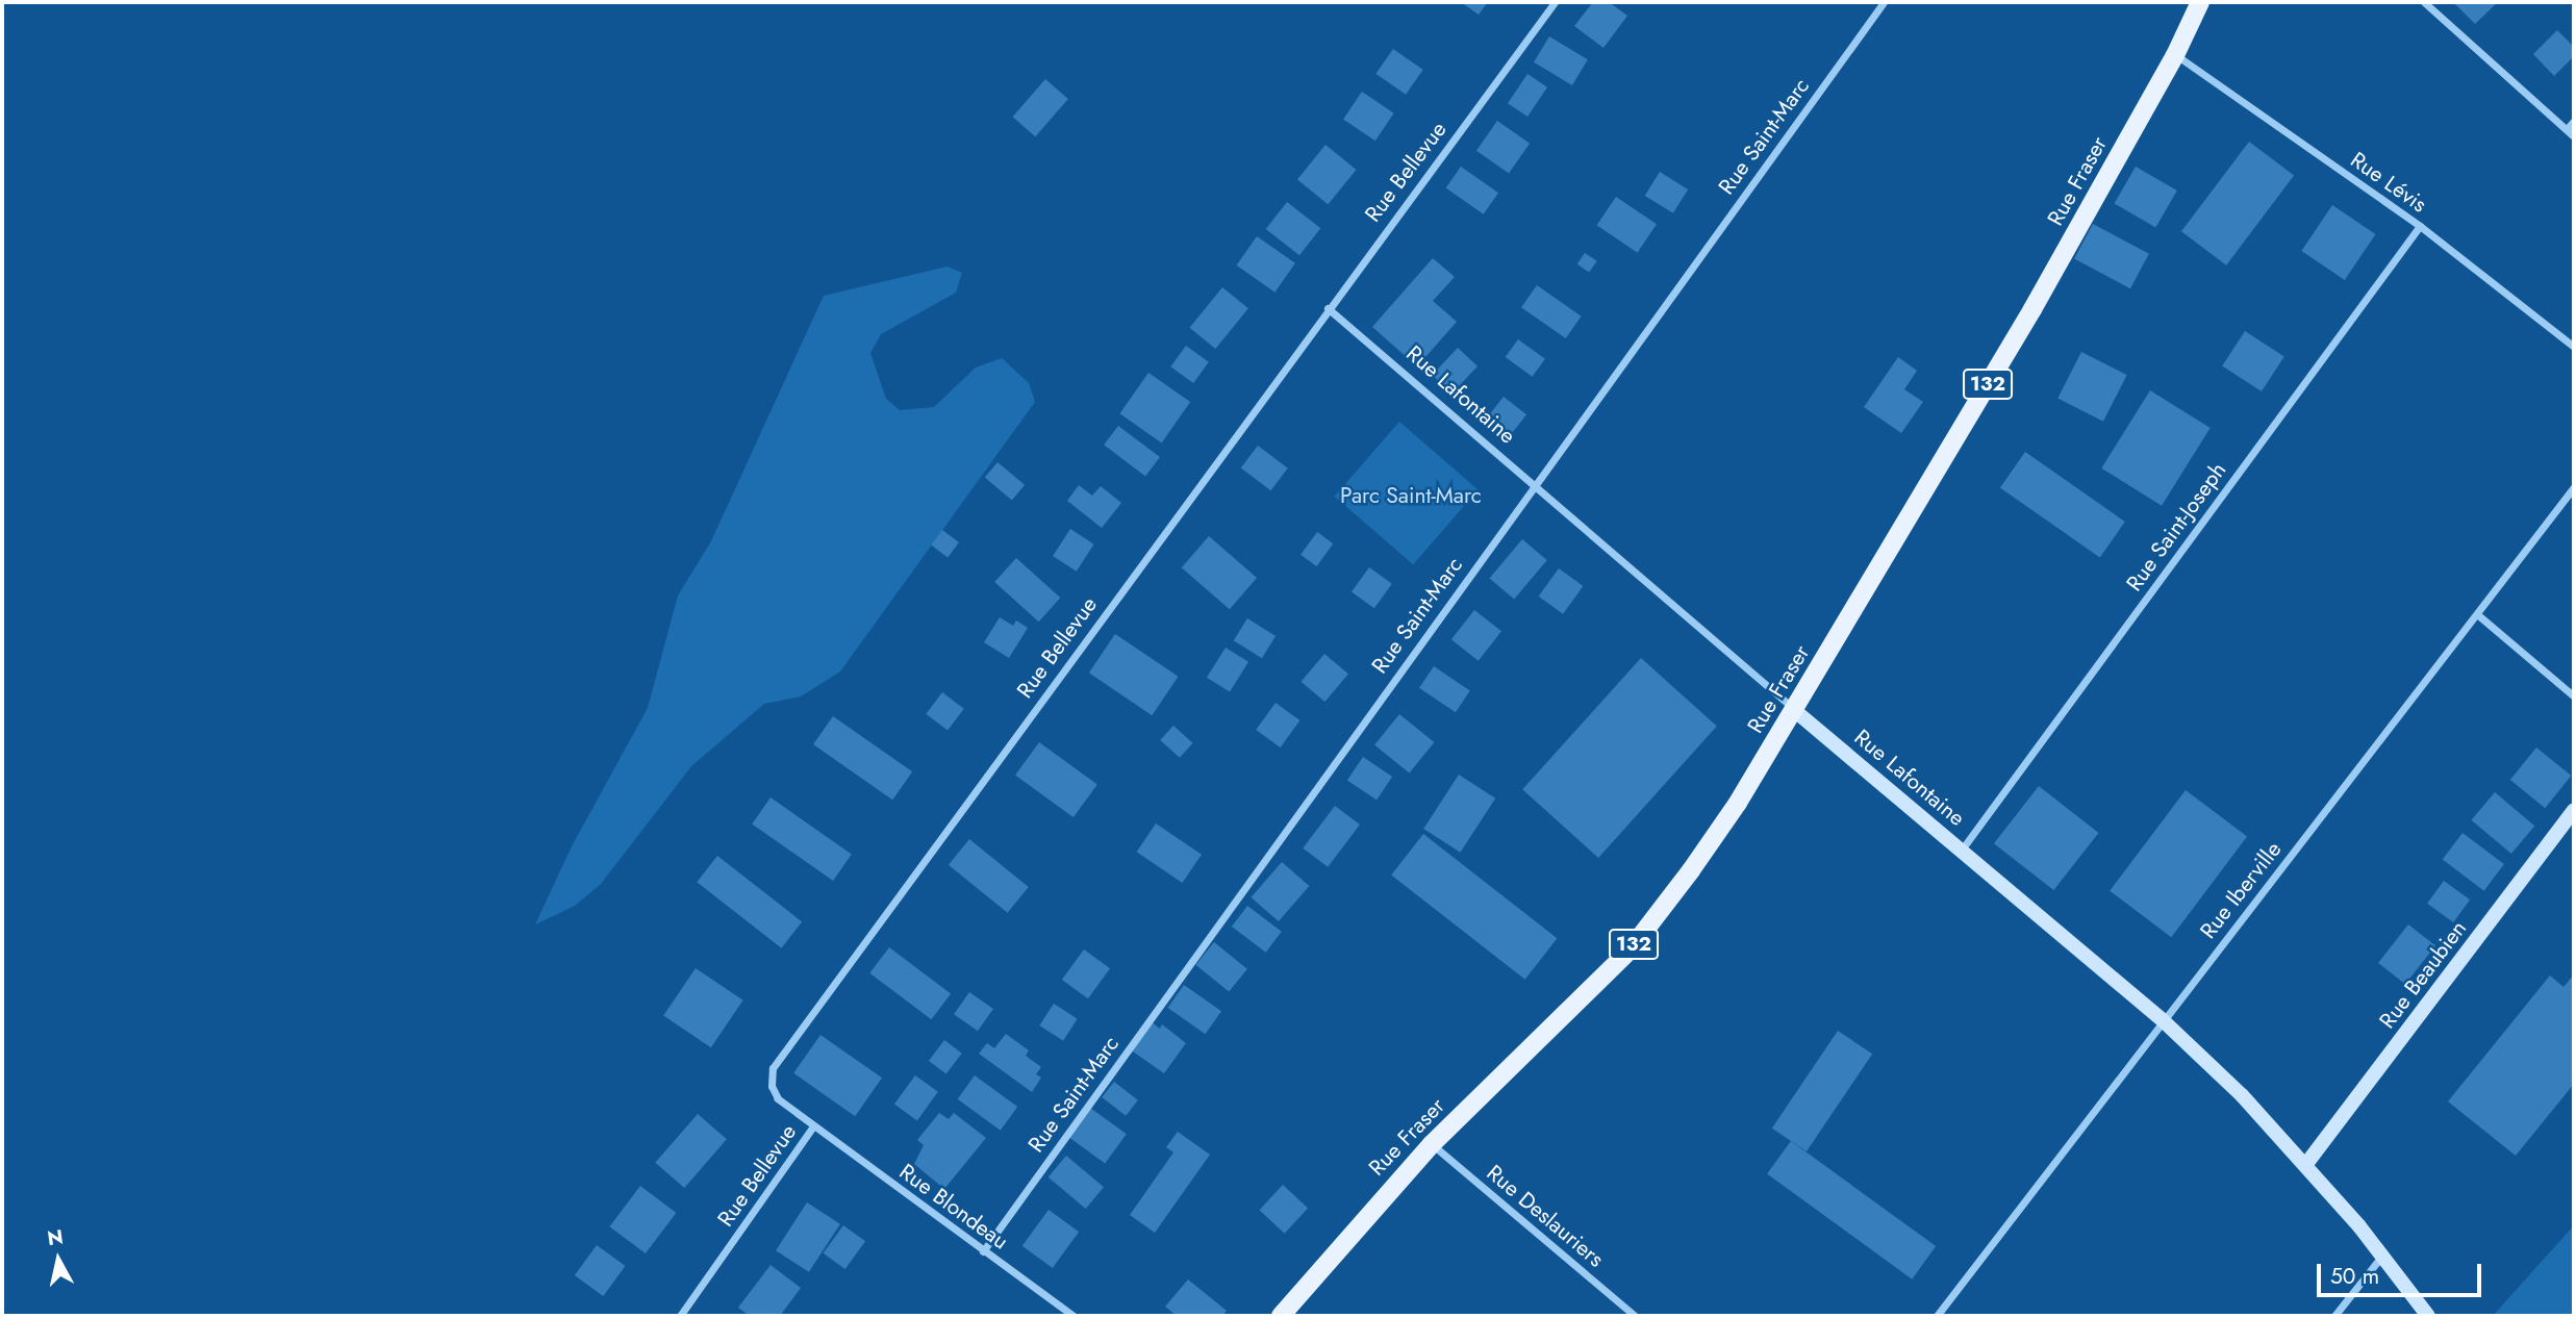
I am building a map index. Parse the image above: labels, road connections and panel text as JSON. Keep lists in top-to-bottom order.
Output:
{
  "streets": {
    "main road": [
      "Rue Fraser",
      "132",
      "Rue Lafontaine",
      "Rue Beaubien"
    ],
    "street": [
      "Rue Saint-Marc",
      "Rue Bellevue",
      "Rue Lévis",
      "Rue Saint-Joseph",
      "Rue Iberville",
      "Rue Blondeau",
      "Rue Deslauriers"
    ]
  },
  "crossings": [
    ["Rue Saint-Marc", "Rue Lafontaine"],
    ["Rue Saint-Marc", "Rue Blondeau"],
    ["Rue Bellevue", "Rue Lafontaine"],
    ["Rue Bellevue", "Rue Blondeau"],
    ["Rue Fraser", "Rue Lévis"],
    ["Rue Fraser", "Rue Lafontaine"],
    ["Rue Fraser", "Rue Deslauriers"],
    ["Rue Lévis", "Rue Saint-Joseph"],
    ["Rue Lafontaine", "Rue Saint-Joseph"],
    ["Rue Lafontaine", "Rue Iberville"],
    ["Rue Lafontaine", "Rue Beaubien"]
  ],
  "parks": ["Parc Saint-Marc"],
  "scale_bar": "50 m",
  "north": "top"
}
